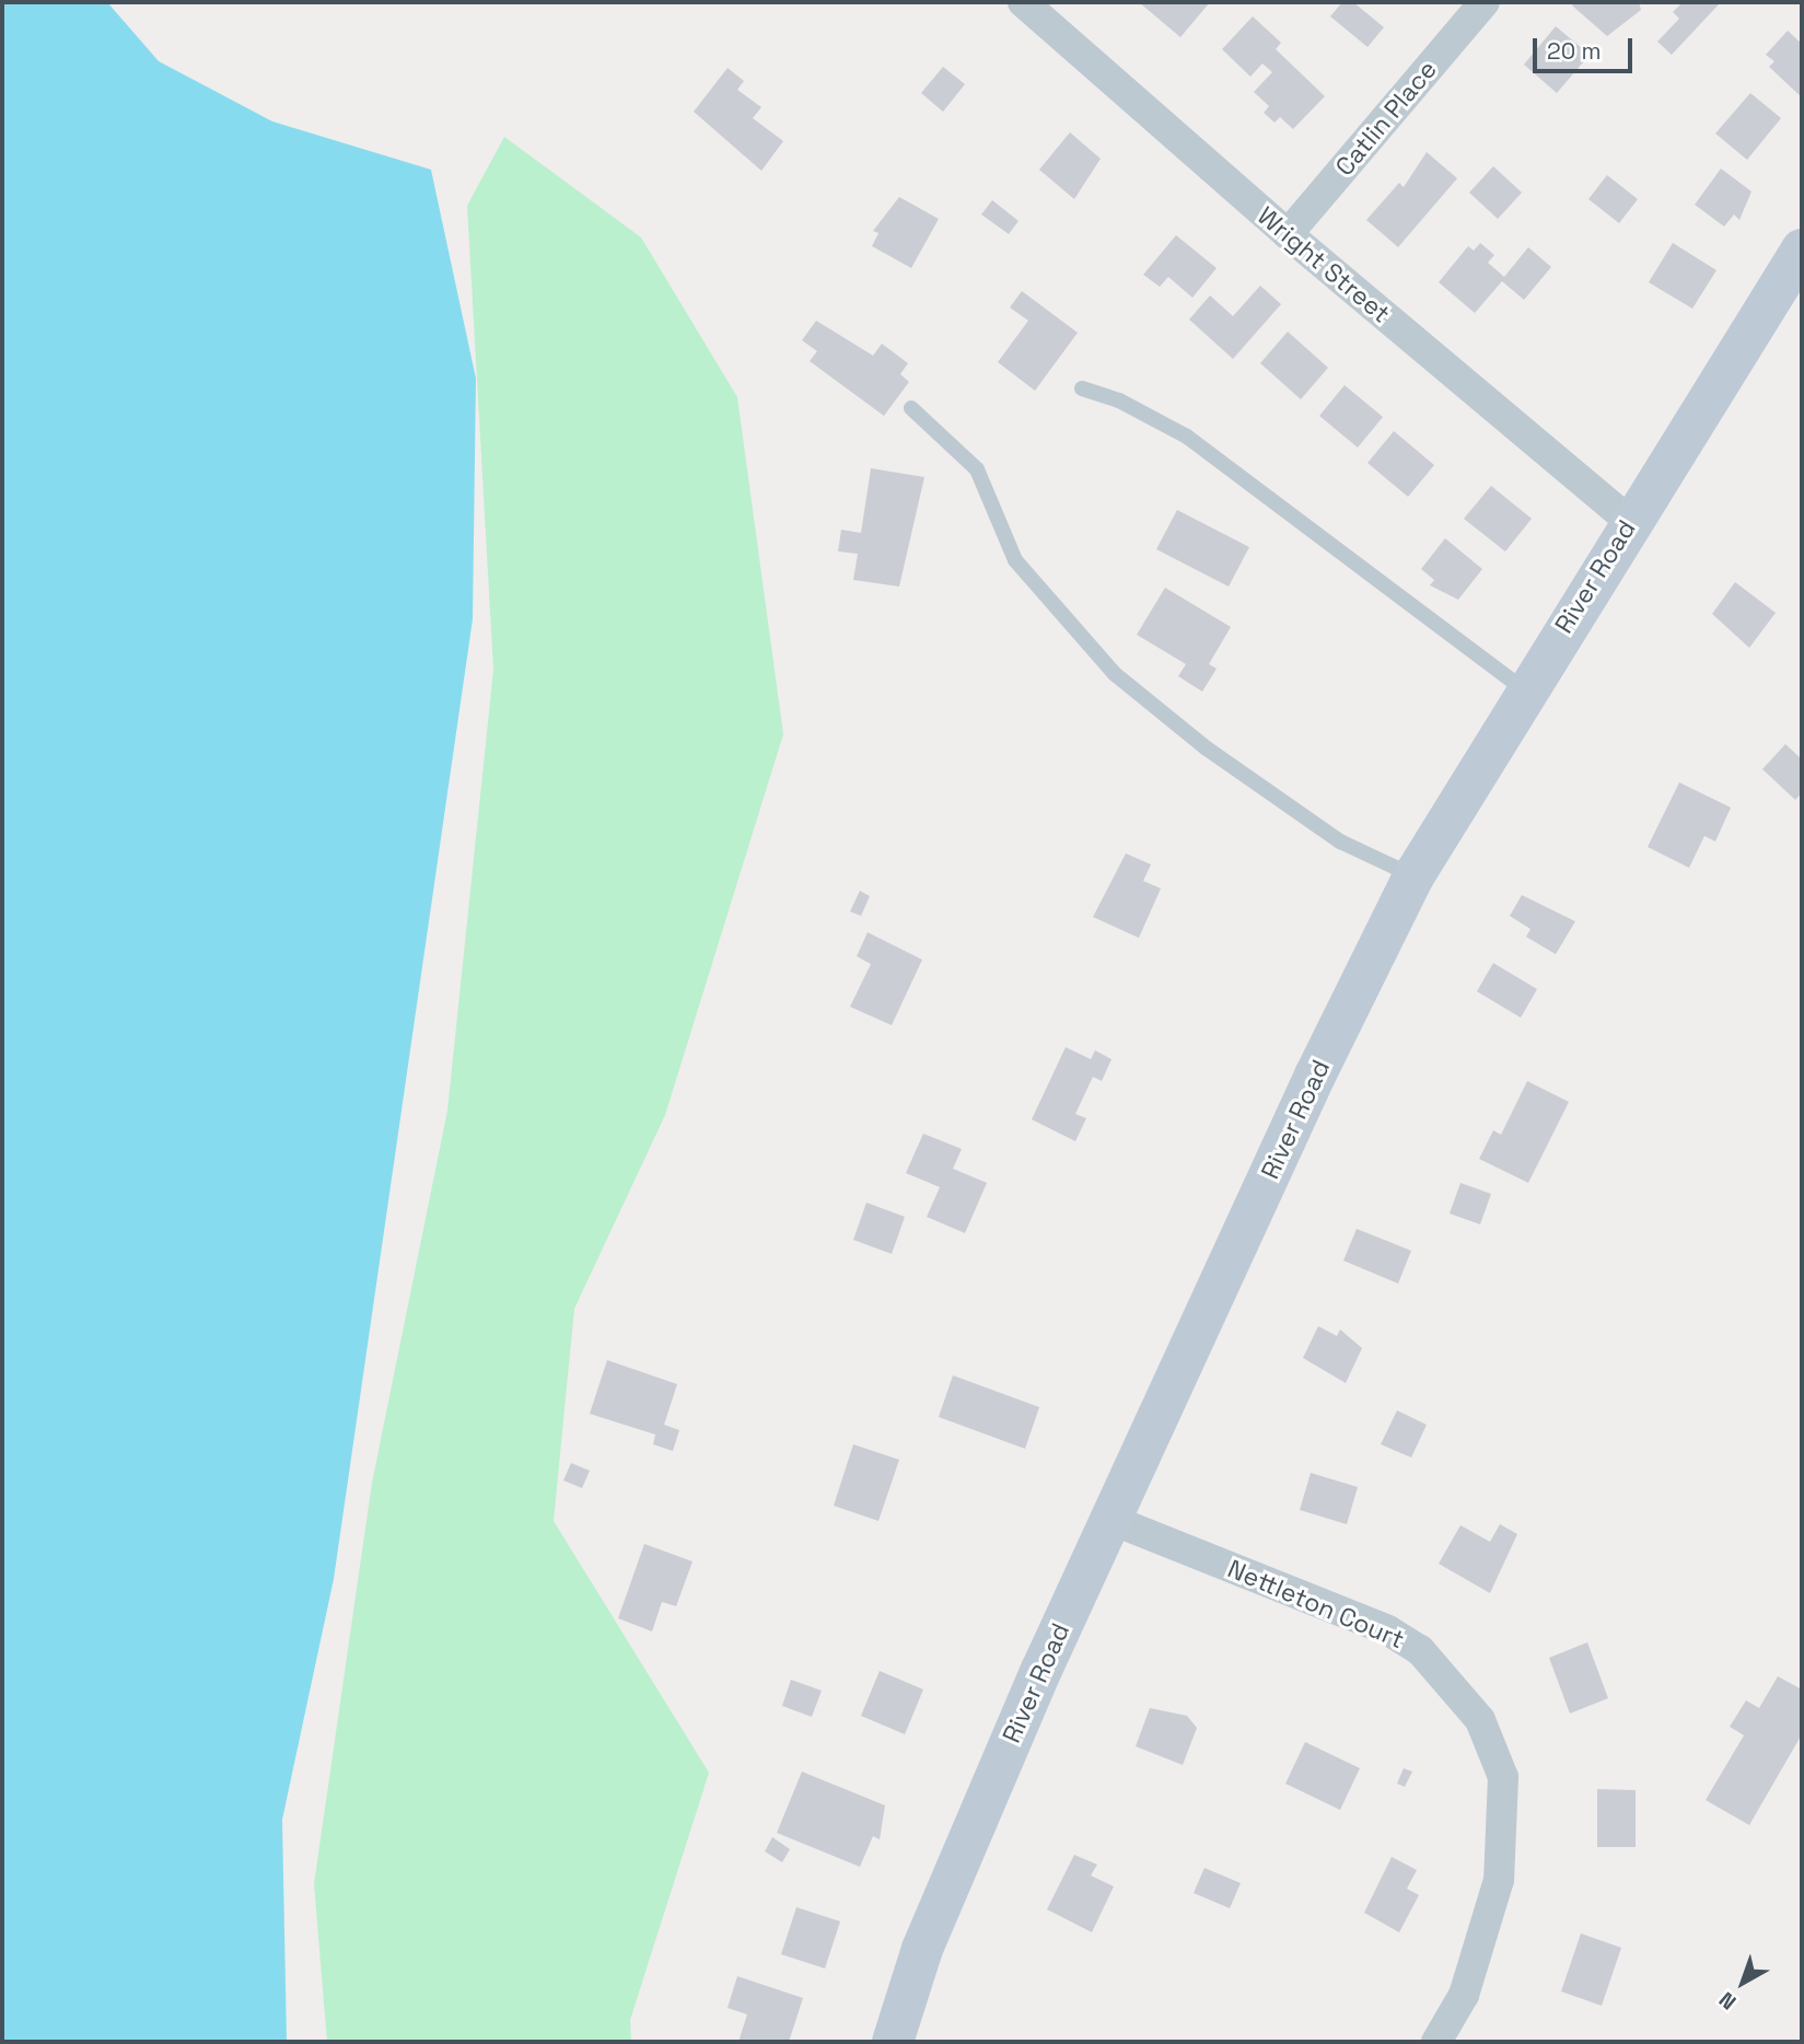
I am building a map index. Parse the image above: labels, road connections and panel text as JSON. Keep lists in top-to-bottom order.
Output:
{
  "streets": {
    "main road": ["River Road"],
    "street": ["Catlin Place", "Wright Street", "Nettleton Court"]
  },
  "crossings": [
    ["Catlin Place", "Wright Street"],
    ["Wright Street", "River Road"],
    ["River Road", "Nettleton Court"]
  ],
  "scale_bar": "20 m",
  "north": "bottom left"
}
